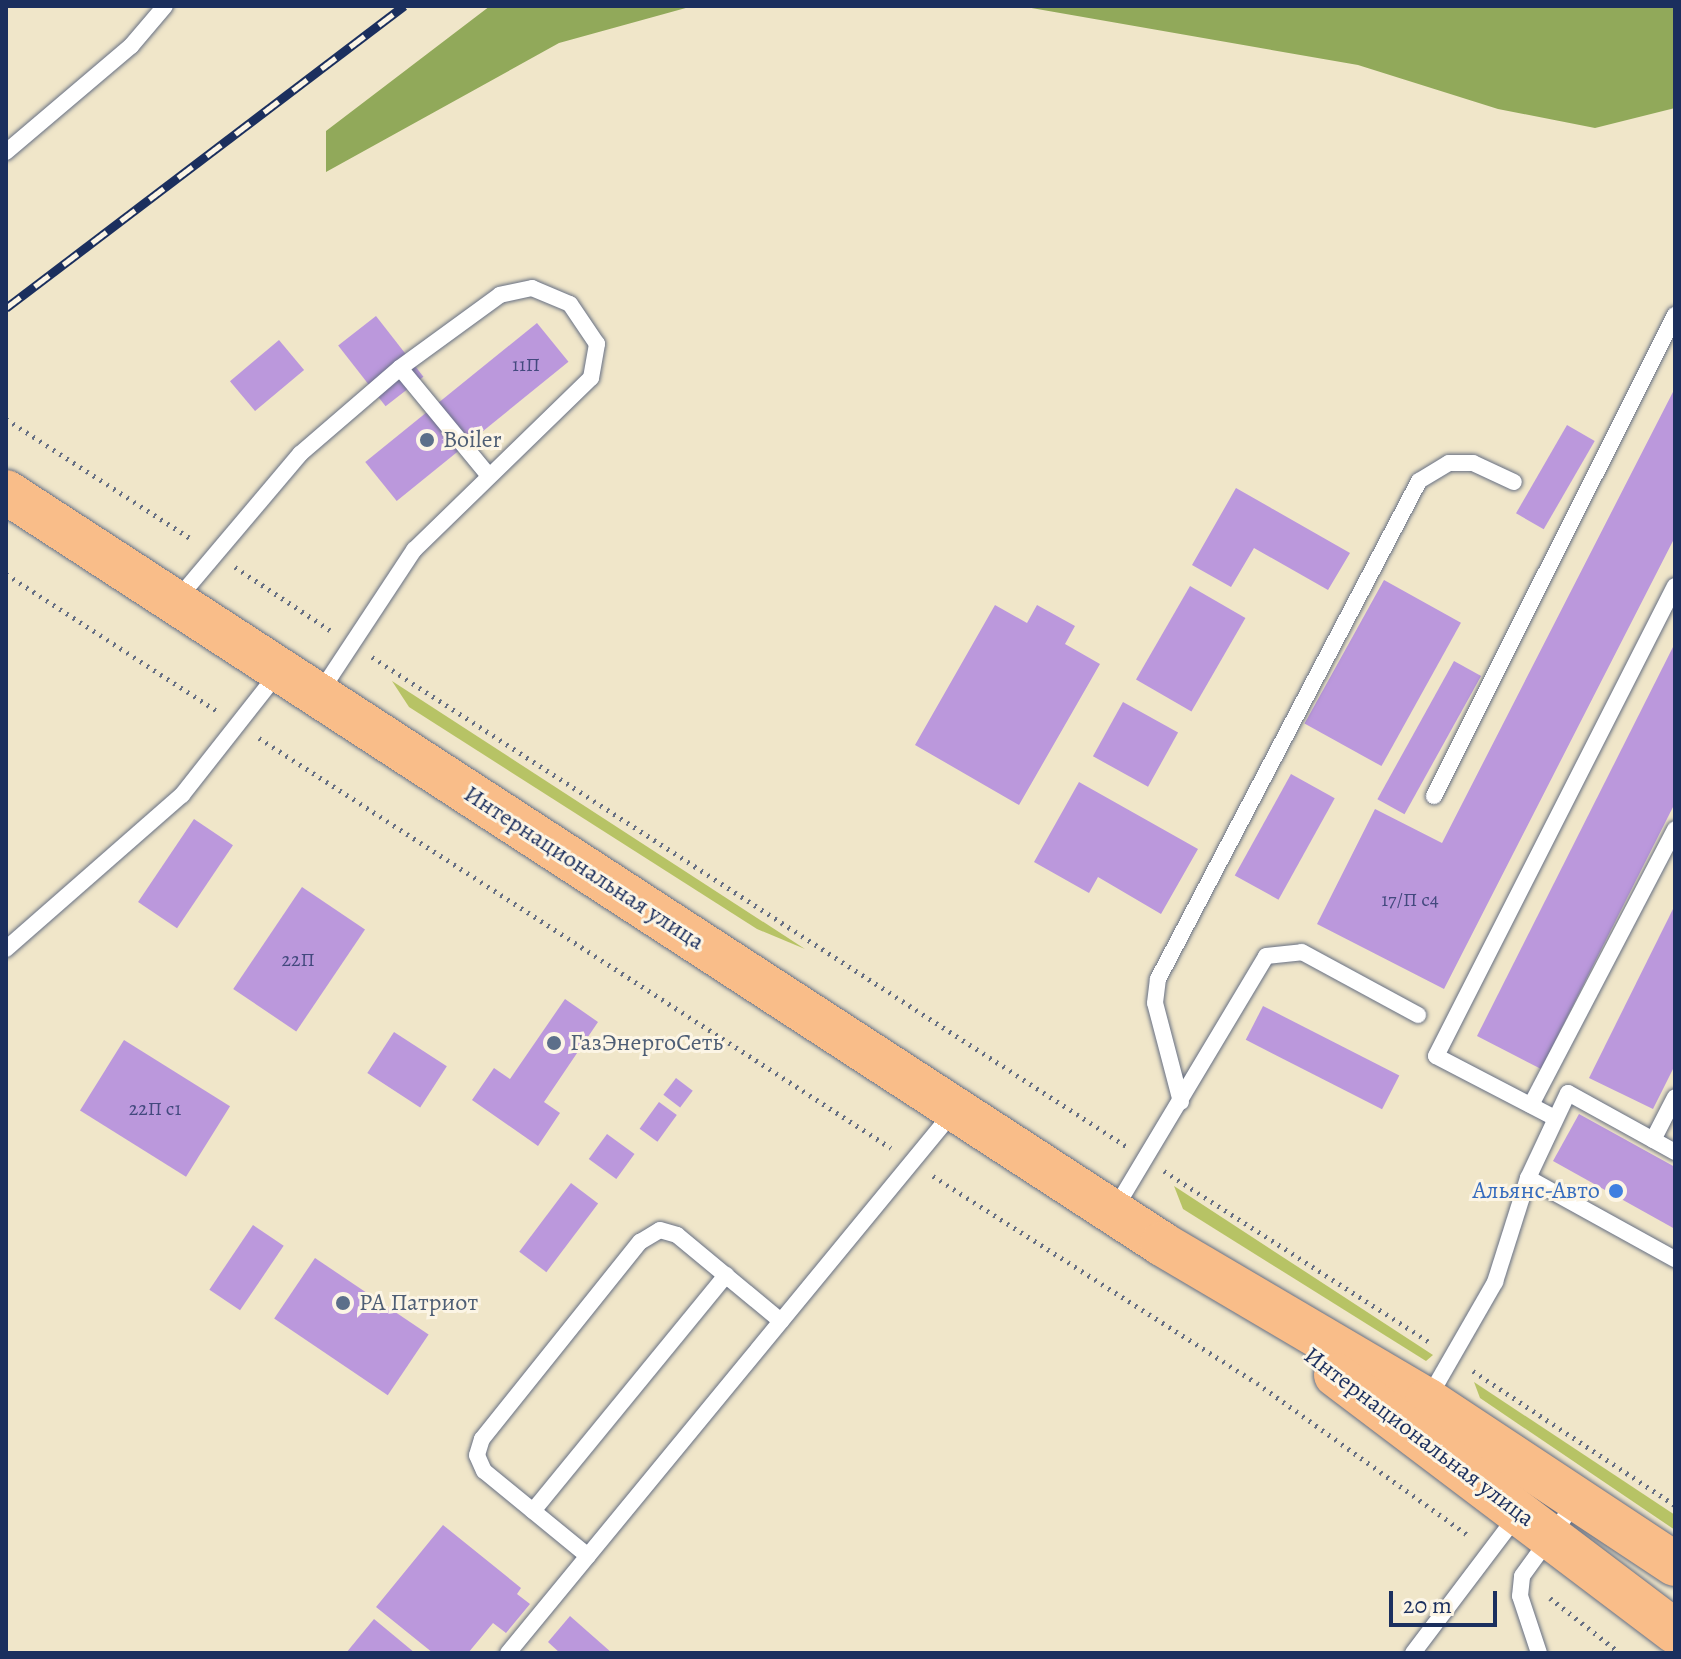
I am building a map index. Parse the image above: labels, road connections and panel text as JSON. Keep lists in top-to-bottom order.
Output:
{
  "streets": {
    "main road": ["Интернациональная улица"]
  },
  "places": [
    "Boiler",
    "ГазЭнергоСеть",
    "Альянс-Авто",
    "РА Патриот"
  ],
  "house_numbers": [
    "11П",
    "17/П с4",
    "22П",
    "22П с1"
  ],
  "scale_bar": "20 m"
}
